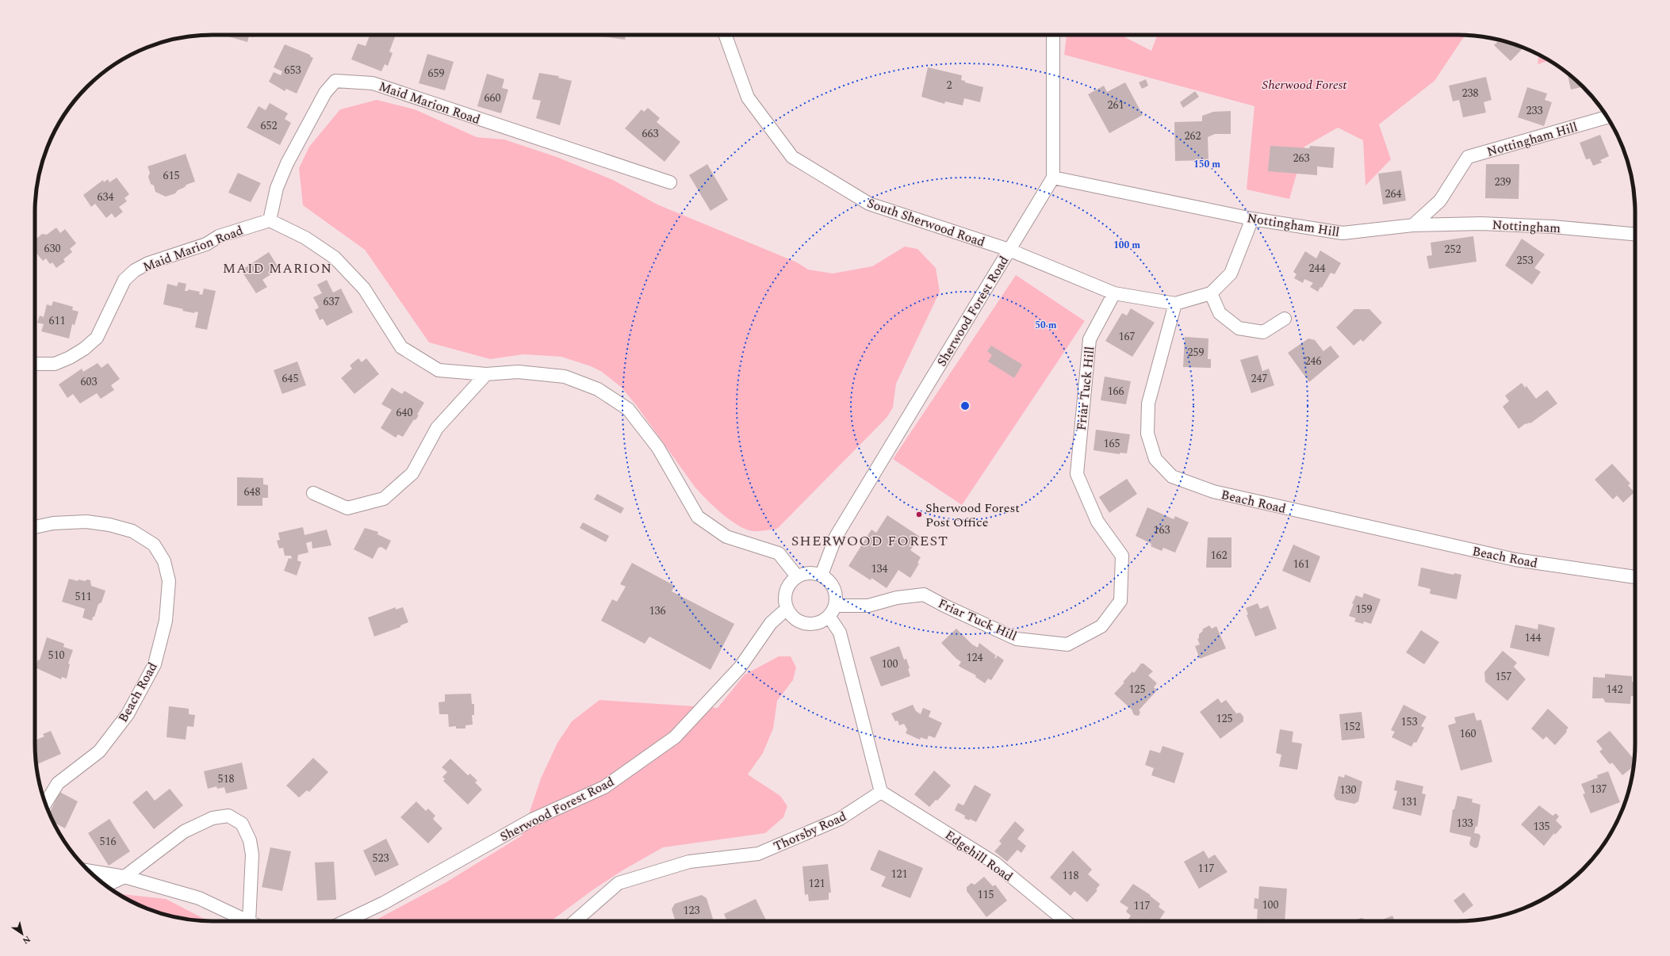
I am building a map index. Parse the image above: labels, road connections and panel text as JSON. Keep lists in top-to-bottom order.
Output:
{
  "streets": {
    "street": [
      "Maid Marion Road",
      "Nottingham Hill",
      "South Sherwood Road",
      "Nottingham",
      "Sherwood Forest Road",
      "Friar Tuck Hill",
      "Beach Road",
      "Thorsby Road",
      "Edgehill Road"
    ]
  },
  "crossings": [
    ["Nottingham Hill", "Nottingham"],
    ["Nottingham Hill", "Sherwood Forest Road"],
    ["South Sherwood Road", "Sherwood Forest Road"],
    ["Sherwood Forest Road", "Friar Tuck Hill"],
    ["Thorsby Road", "Edgehill Road"]
  ],
  "districts": ["MAID MARION", "SHERWOOD FOREST"],
  "parks": ["Sherwood Forest"],
  "places": ["Sherwood Forest Post Office"],
  "house_numbers": [
    "653",
    "659",
    "2",
    "238",
    "660",
    "261",
    "233",
    "652",
    "663",
    "262",
    "263",
    "615",
    "239",
    "264",
    "634",
    "630",
    "252",
    "253",
    "244",
    "637",
    "611",
    "167",
    "259",
    "246",
    "645",
    "247",
    "603",
    "166",
    "640",
    "165",
    "648",
    "163",
    "162",
    "161",
    "134",
    "511",
    "159",
    "136",
    "144",
    "510",
    "124",
    "100",
    "157",
    "125",
    "142",
    "125",
    "153",
    "152",
    "160",
    "518",
    "137",
    "130",
    "131",
    "133",
    "135",
    "516",
    "523",
    "117",
    "121",
    "118",
    "121",
    "115",
    "100",
    "117",
    "123"
  ],
  "north": "bottom right",
  "rings": ["150 m", "100 m", "50 m"]
}
